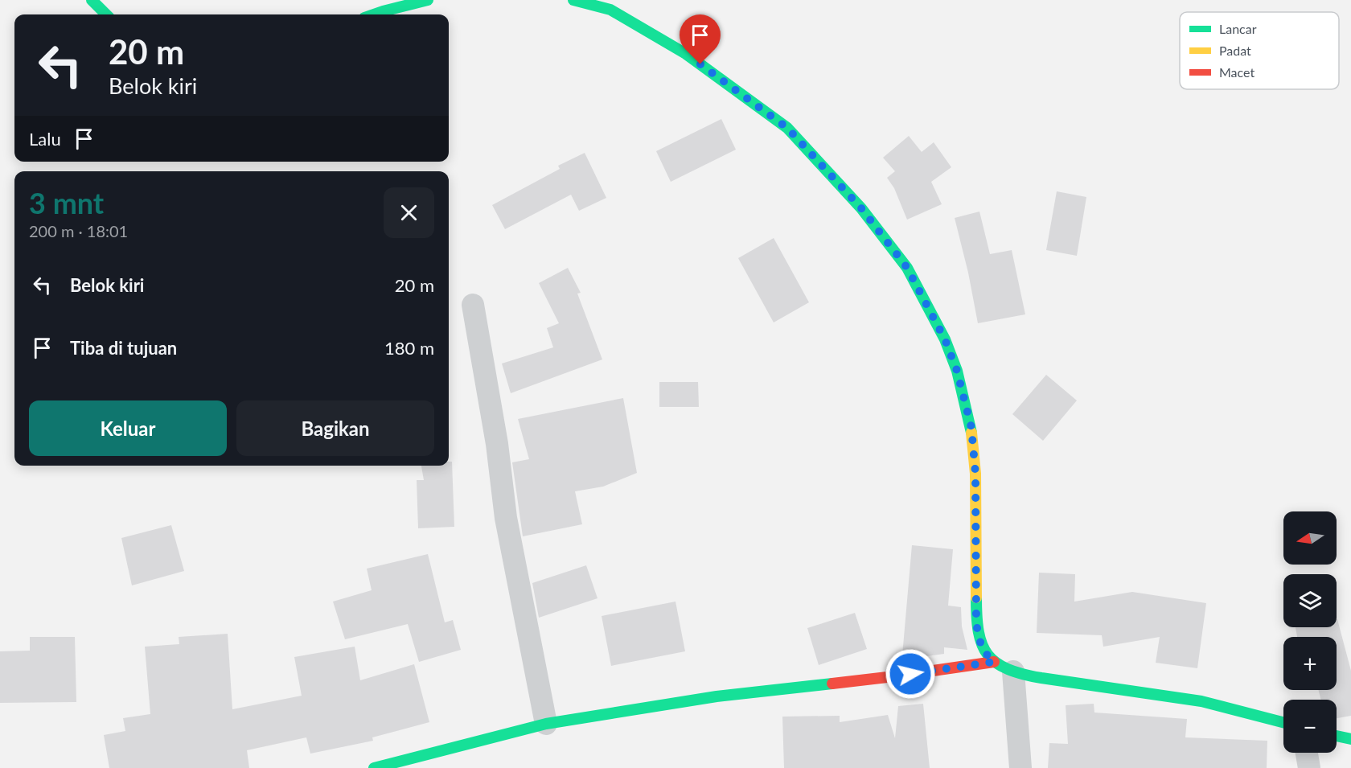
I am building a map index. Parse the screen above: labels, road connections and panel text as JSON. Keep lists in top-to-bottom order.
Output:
{
  "legend": ["Lancar", "Padat", "Macet"],
  "north": "left",
  "page": {
    "turn": ["20 m", "Belok kiri"],
    "then": "Lalu",
    "heading": ["3 mnt", "200 m · 18:01"],
    "list": [
      {
        "name": "Belok kiri",
        "value": "20 m"
      },
      {
        "name": "Tiba di tujuan",
        "value": "180 m"
      }
    ],
    "buttons": ["Keluar", "Bagikan"],
    "map_buttons": ["+", "−"]
  }
}
